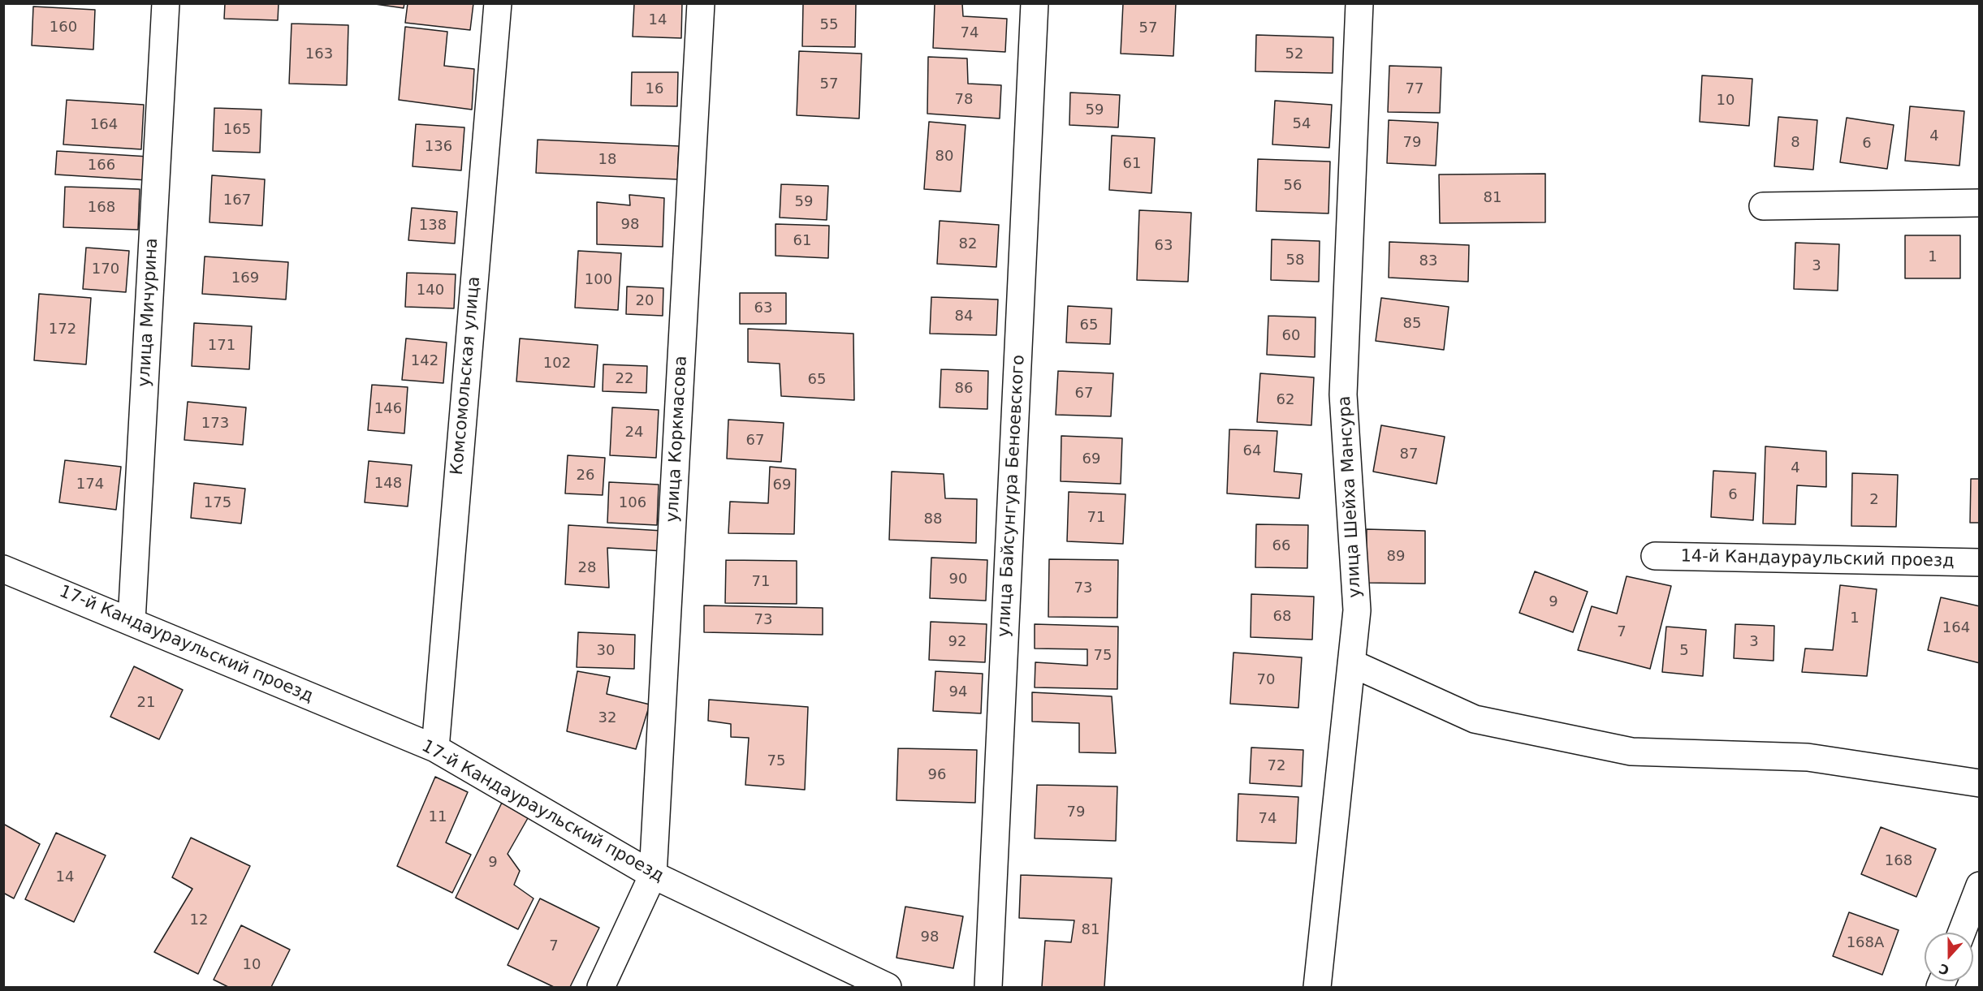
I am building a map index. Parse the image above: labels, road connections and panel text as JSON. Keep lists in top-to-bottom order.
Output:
{
  "streets": {
    "street": [
      "улица Мичурина",
      "Комсомольская улица",
      "улица Коркмасова",
      "улица Байсунгура Беноевского",
      "улица Шейха Мансура",
      "14-й Кандаураульский проезд",
      "17-й Кандаураульский проезд"
    ]
  },
  "crossings": [
    ["улица Мичурина", "17-й Кандаураульский проезд"],
    ["Комсомольская улица", "17-й Кандаураульский проезд"],
    ["улица Коркмасова", "17-й Кандаураульский проезд"]
  ],
  "house_numbers": [
    "14",
    "55",
    "160",
    "57",
    "74",
    "163",
    "52",
    "57",
    "16",
    "77",
    "78",
    "10",
    "59",
    "54",
    "164",
    "165",
    "4",
    "79",
    "8",
    "6",
    "136",
    "80",
    "18",
    "61",
    "166",
    "56",
    "81",
    "167",
    "59",
    "168",
    "98",
    "138",
    "61",
    "82",
    "63",
    "1",
    "58",
    "83",
    "3",
    "170",
    "169",
    "100",
    "140",
    "20",
    "63",
    "84",
    "85",
    "65",
    "172",
    "60",
    "171",
    "142",
    "102",
    "22",
    "65",
    "86",
    "67",
    "62",
    "146",
    "173",
    "24",
    "67",
    "64",
    "87",
    "69",
    "4",
    "26",
    "148",
    "174",
    "69",
    "6",
    "2",
    "175",
    "106",
    "71",
    "88",
    "66",
    "89",
    "28",
    "90",
    "71",
    "73",
    "9",
    "68",
    "1",
    "73",
    "164",
    "7",
    "92",
    "3",
    "30",
    "5",
    "75",
    "70",
    "94",
    "21",
    "32",
    "75",
    "72",
    "96",
    "79",
    "11",
    "74",
    "168",
    "9",
    "14",
    "12",
    "81",
    "98",
    "168А",
    "7",
    "10"
  ],
  "north": "bottom"
}
